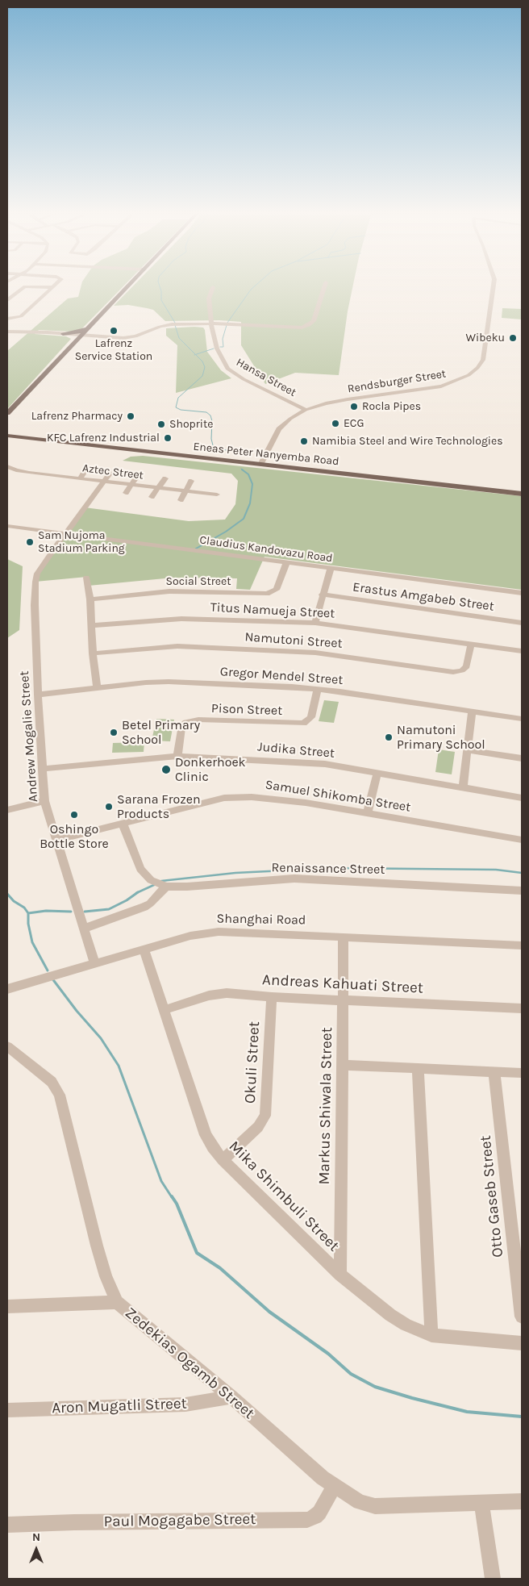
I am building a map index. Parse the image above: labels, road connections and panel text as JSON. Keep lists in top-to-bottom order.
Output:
{
  "streets": {
    "main road": ["Eneas Peter Nanyemba Road"],
    "street": [
      "Hansa Street",
      "Rendsburger Street",
      "Aztec Street",
      "Claudius Kandovazu Road",
      "Social Street",
      "Erastus Amgabeb Street",
      "Titus Namueja Street",
      "Namutoni Street",
      "Gregor Mendel Street",
      "Pison Street",
      "Andrew Mogalie Street",
      "Judika Street",
      "Samuel Shikomba Street",
      "Renaissance Street",
      "Shanghai Road",
      "Andreas Kahuati Street",
      "Okuli Street",
      "Markus Shiwala Street",
      "Mika Shimbuli Street",
      "Otto Gaseb Street",
      "Zedekias Ogamb Street",
      "Aron Mugatli Street",
      "Paul Mogagabe Street"
    ]
  },
  "crossings": [
    ["Hansa Street", "Rendsburger Street"],
    ["Rendsburger Street", "Eneas Peter Nanyemba Road"],
    ["Aztec Street", "Andrew Mogalie Street"],
    ["Claudius Kandovazu Road", "Social Street"],
    ["Claudius Kandovazu Road", "Andrew Mogalie Street"],
    ["Titus Namueja Street", "Namutoni Street"],
    ["Gregor Mendel Street", "Pison Street"],
    ["Gregor Mendel Street", "Andrew Mogalie Street"],
    ["Pison Street", "Judika Street"],
    ["Andrew Mogalie Street", "Judika Street"],
    ["Andrew Mogalie Street", "Samuel Shikomba Street"],
    ["Andrew Mogalie Street", "Shanghai Road"],
    ["Samuel Shikomba Street", "Renaissance Street"],
    ["Shanghai Road", "Markus Shiwala Street"],
    ["Shanghai Road", "Mika Shimbuli Street"],
    ["Andreas Kahuati Street", "Okuli Street"],
    ["Andreas Kahuati Street", "Markus Shiwala Street"],
    ["Andreas Kahuati Street", "Mika Shimbuli Street"],
    ["Okuli Street", "Mika Shimbuli Street"],
    ["Markus Shiwala Street", "Mika Shimbuli Street"],
    ["Zedekias Ogamb Street", "Aron Mugatli Street"],
    ["Zedekias Ogamb Street", "Paul Mogagabe Street"]
  ],
  "places": [
    "Lafrenz Service Station",
    "Wibeku",
    "Rocla Pipes",
    "Lafrenz Pharmacy",
    "ECG",
    "Shoprite",
    "KFC Lafrenz Industrial",
    "Namibia Steel and Wire Technologies",
    "Sam Nujoma Stadium Parking",
    "Betel Primary School",
    "Namutoni Primary School",
    "Donkerhoek Clinic",
    "Sarana Frozen Products",
    "Oshingo Bottle Store"
  ],
  "north": "top"
}
